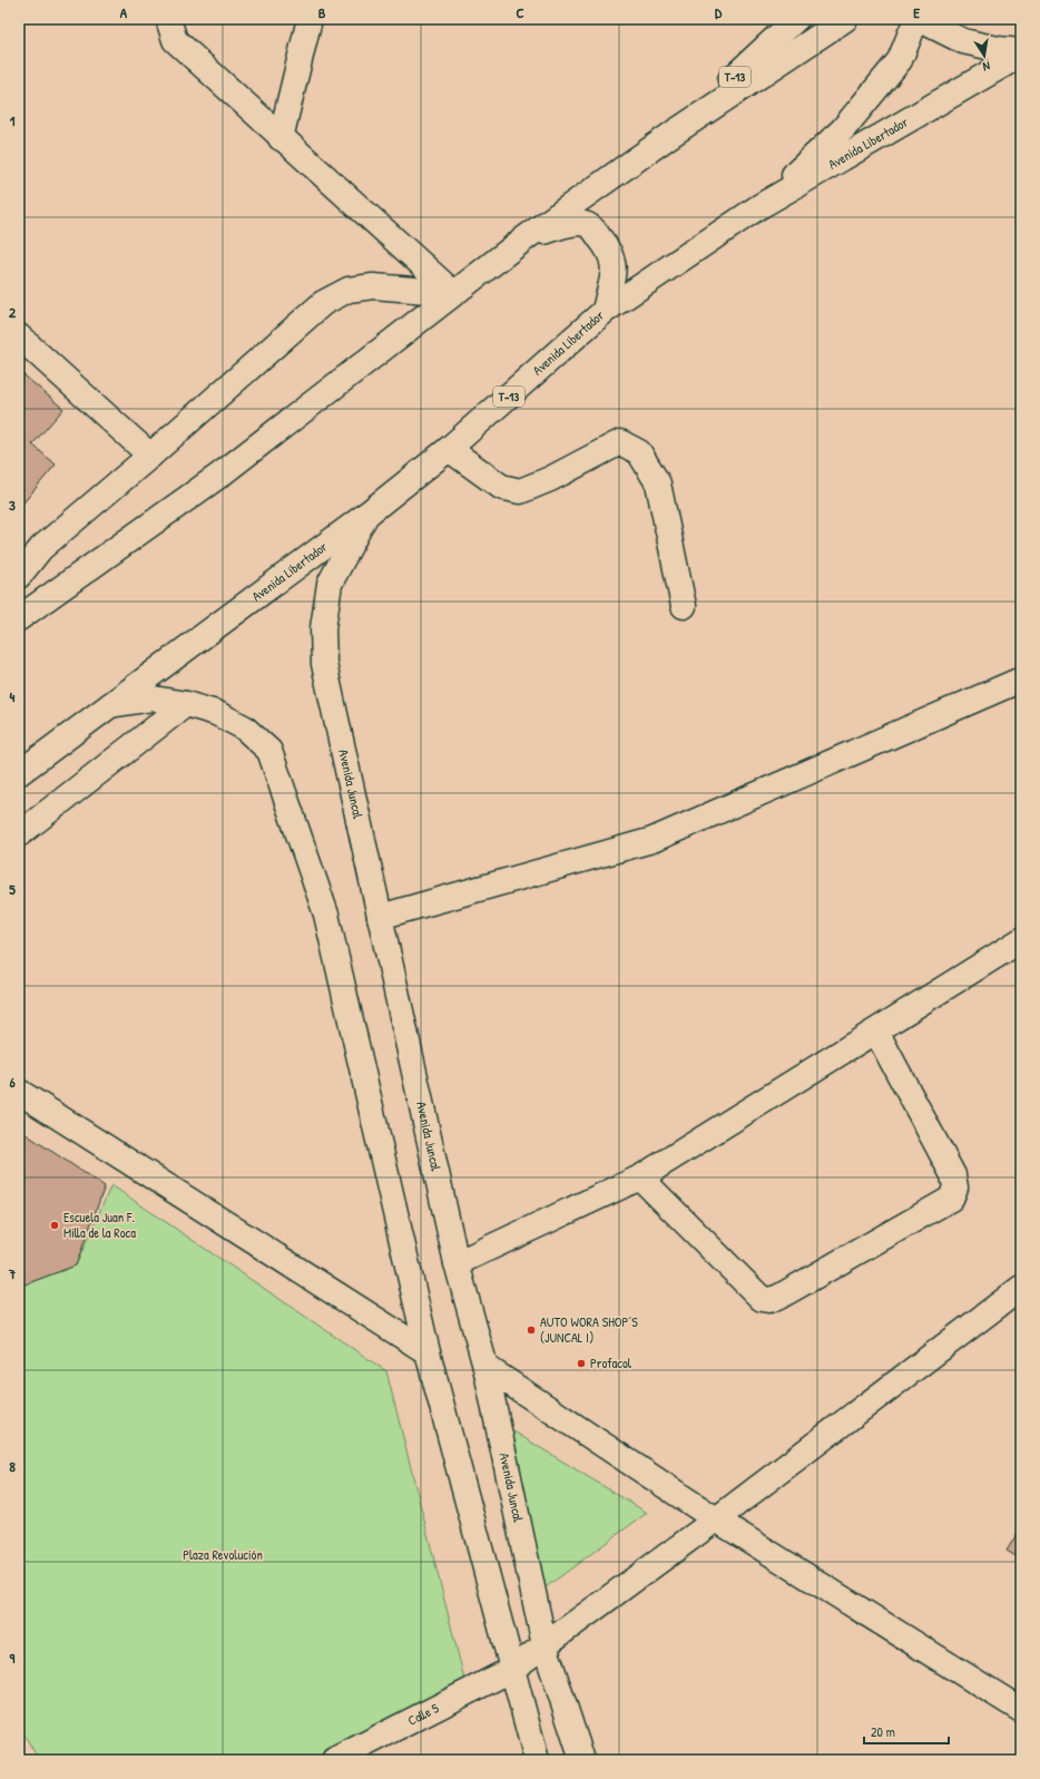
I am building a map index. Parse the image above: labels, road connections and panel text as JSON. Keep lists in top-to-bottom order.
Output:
{
  "streets": {
    "main road": [
      "T-13",
      "Avenida Libertador",
      "Avenida Juncal",
      "Calle 5"
    ]
  },
  "crossings": [
    ["T-13", "Avenida Libertador"],
    ["Avenida Libertador", "Avenida Juncal"],
    ["Avenida Juncal", "Calle 5"]
  ],
  "parks": ["Plaza Revolución"],
  "places": ["Escuela Juan F. Milla de la Roca", "AUTO WORA SHOP´S (JUNCAL I)", "Profacol"],
  "scale_bar": "20 m",
  "north": "bottom",
  "grid": {
    "columns": [
      "A",
      "B",
      "C",
      "D",
      "E"
    ],
    "rows": [
      "1",
      "2",
      "3",
      "4",
      "5",
      "6",
      "7",
      "8",
      "9"
    ]
  }
}
